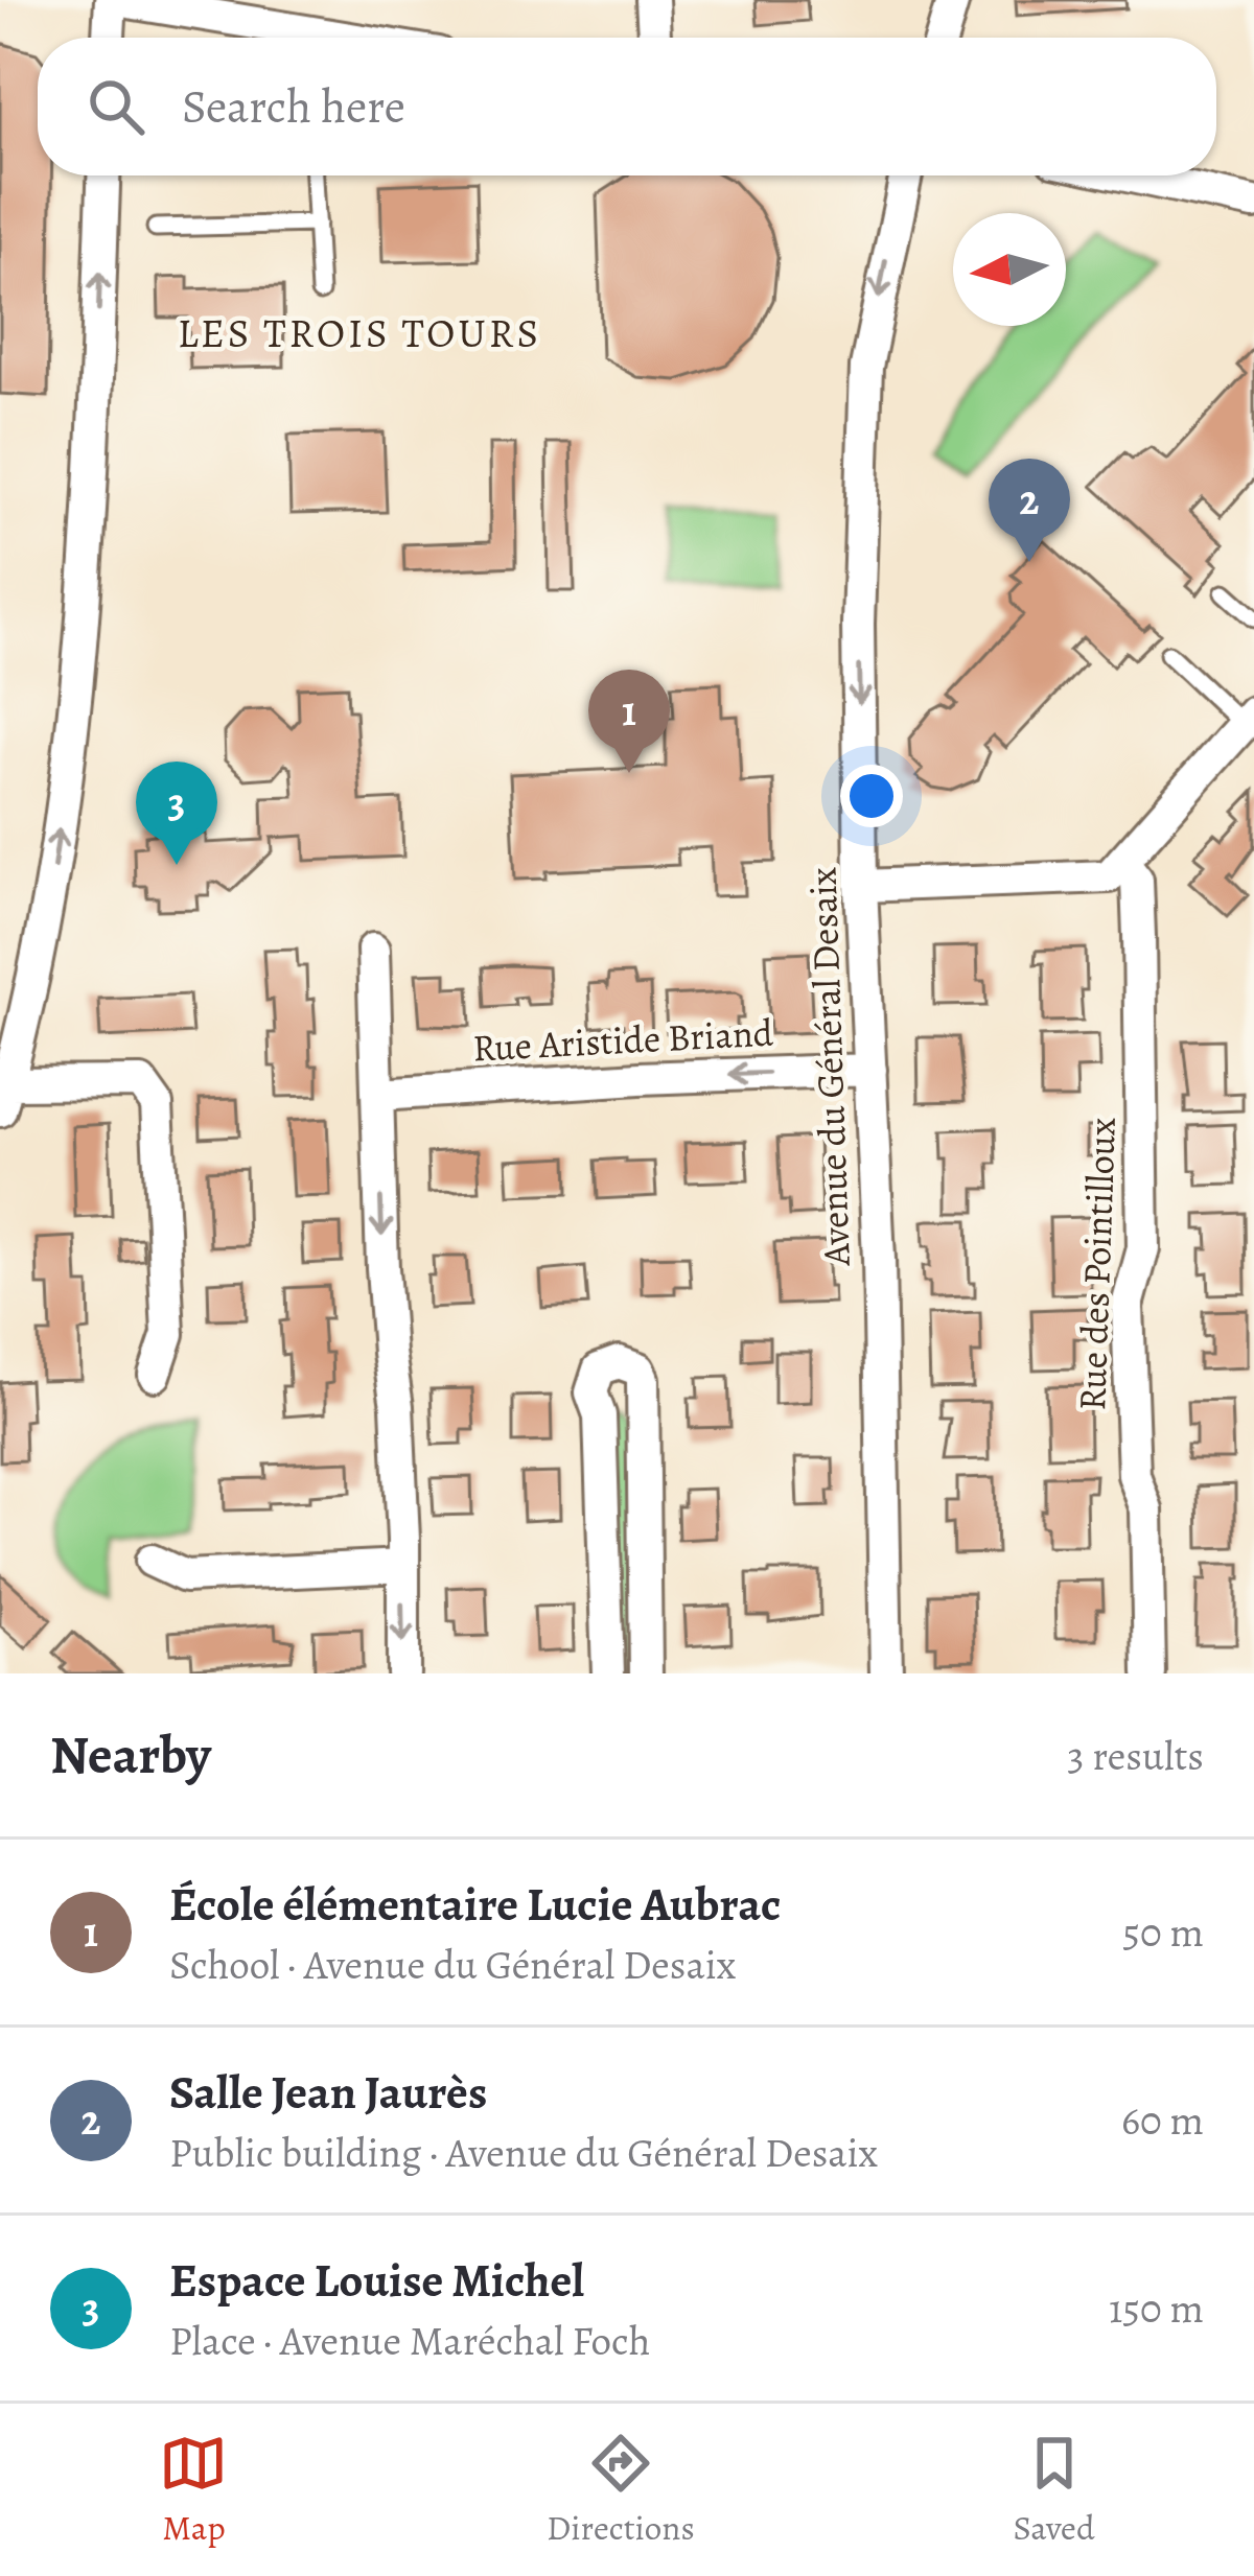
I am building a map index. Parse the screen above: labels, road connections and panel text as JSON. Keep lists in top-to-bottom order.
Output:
{
  "streets": {
    "street": ["Rue Aristide Briand", "Avenue du Général Desaix", "Rue des Pointilloux"]
  },
  "crossings": [
    ["Rue Aristide Briand", "Avenue du Général Desaix"]
  ],
  "one_way": ["Rue Aristide Briand", "Avenue du Général Desaix"],
  "districts": ["LES TROIS TOURS"],
  "north": "left",
  "page": {
    "search": "Search here",
    "pins": ["2", "1", "3"],
    "heading": ["Nearby", "3 results"],
    "list": [
      {
        "mark": "1",
        "name": "École élémentaire Lucie Aubrac",
        "note": "School · Avenue du Général Desaix",
        "value": "50 m"
      },
      {
        "mark": "2",
        "name": "Salle Jean Jaurès",
        "note": "Public building · Avenue du Général Desaix",
        "value": "60 m"
      },
      {
        "mark": "3",
        "name": "Espace Louise Michel",
        "note": "Place · Avenue Maréchal Foch",
        "value": "150 m"
      }
    ],
    "nav": ["Map", "Directions", "Saved"]
  }
}
